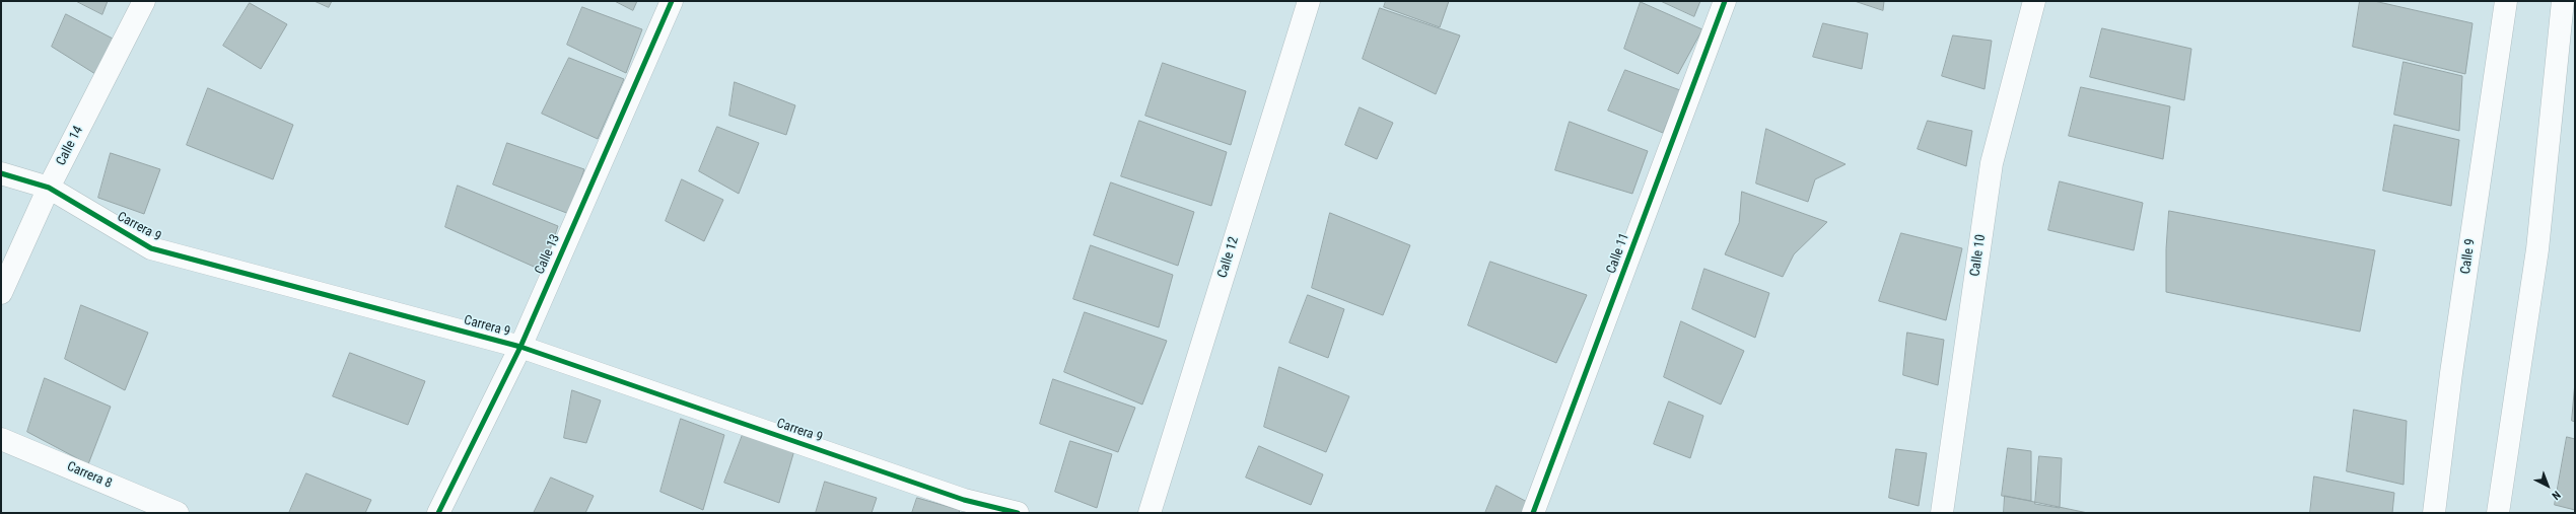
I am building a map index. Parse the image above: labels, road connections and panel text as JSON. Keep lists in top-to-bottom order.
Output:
{
  "streets": {
    "street": [
      "Calle 14",
      "Carrera 9",
      "Calle 11",
      "Calle 13",
      "Calle 10",
      "Calle 9",
      "Calle 12",
      "Carrera 8"
    ]
  },
  "crossings": [
    ["Calle 14", "Carrera 9"],
    ["Carrera 9", "Calle 13"]
  ],
  "north": "bottom right"
}
